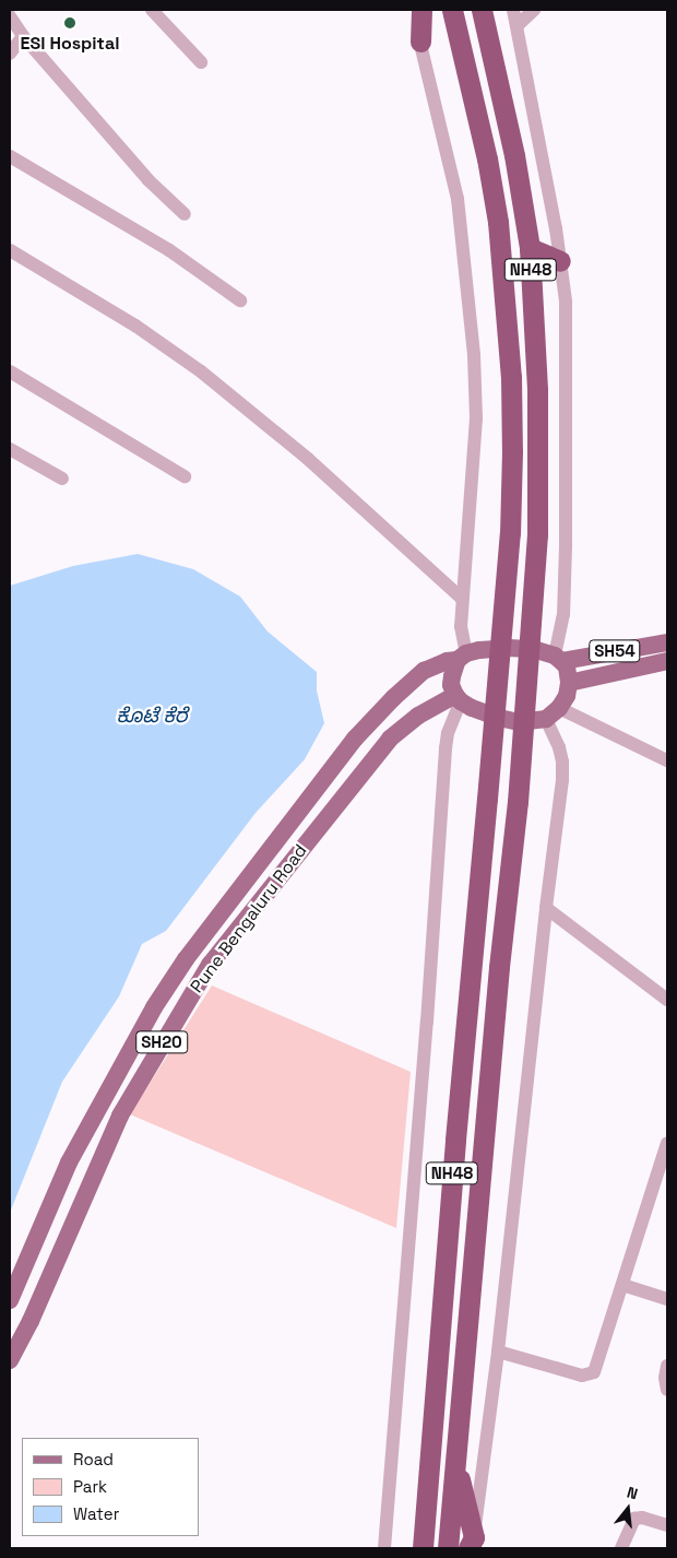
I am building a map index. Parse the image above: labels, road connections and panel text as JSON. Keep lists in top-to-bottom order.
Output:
{
  "streets": {
    "highway": ["NH48"],
    "main road": ["SH54", "Pune Bengaluru Road", "SH20"]
  },
  "crossings": [
    ["SH54", "Pune Bengaluru Road"]
  ],
  "water": ["ಕೊಟೆ ಕೆರೆ"],
  "places": ["ESI Hospital"],
  "legend": ["Road", "Park", "Water"],
  "north": "top"
}
